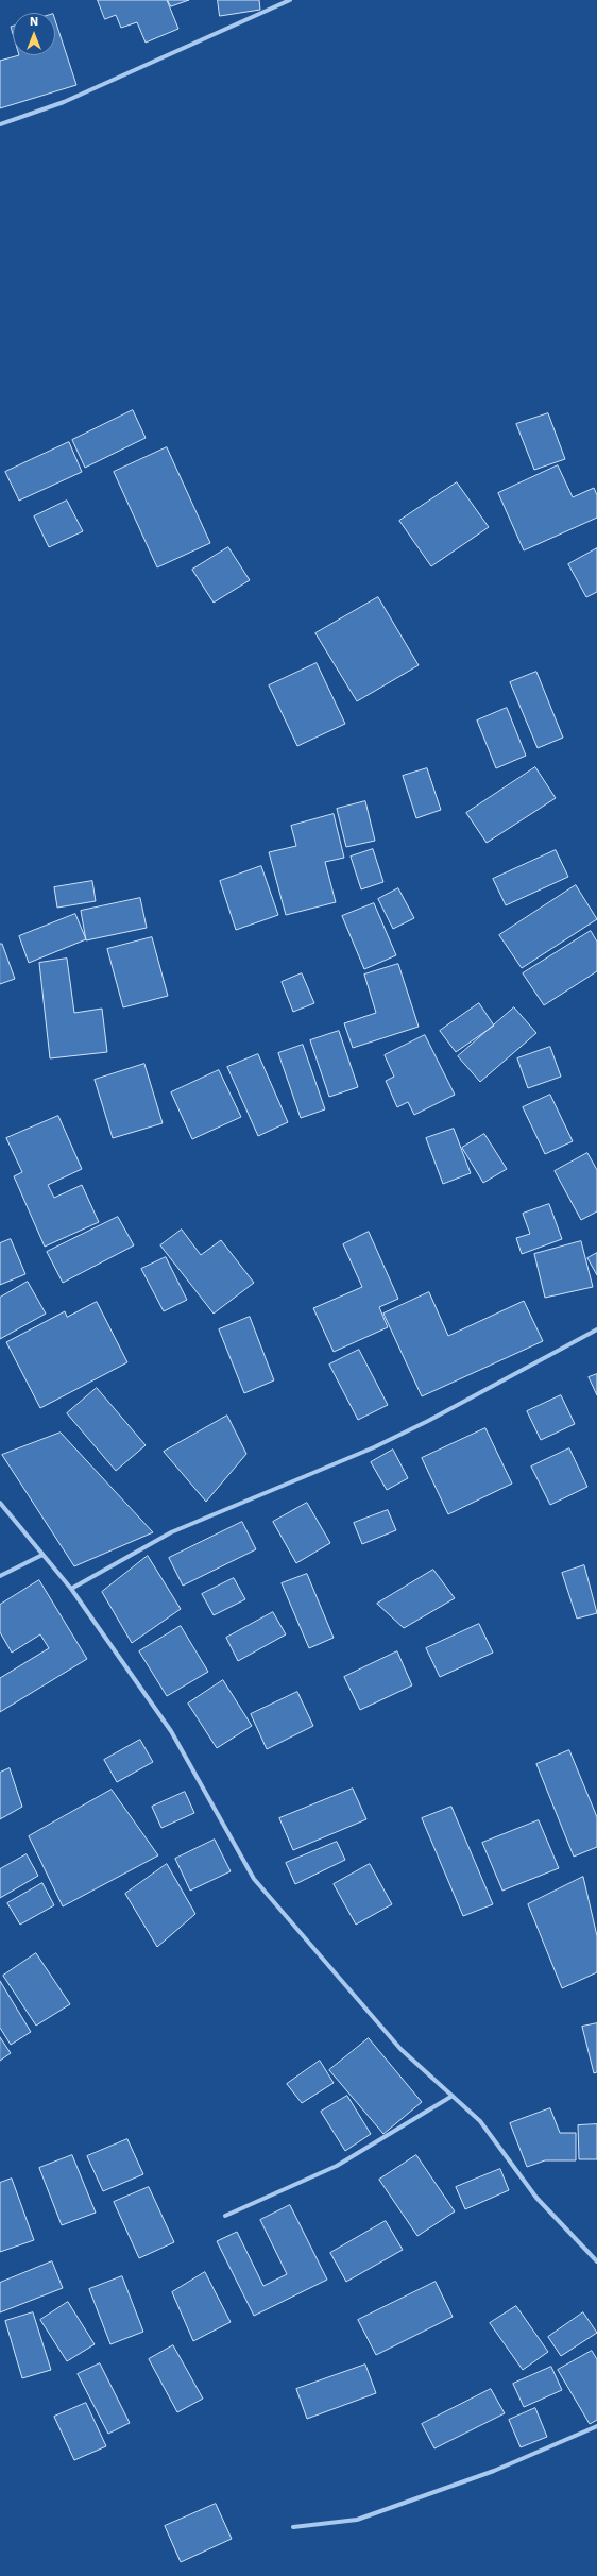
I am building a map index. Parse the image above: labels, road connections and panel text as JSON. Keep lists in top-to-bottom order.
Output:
{
  "north": "top"
}
